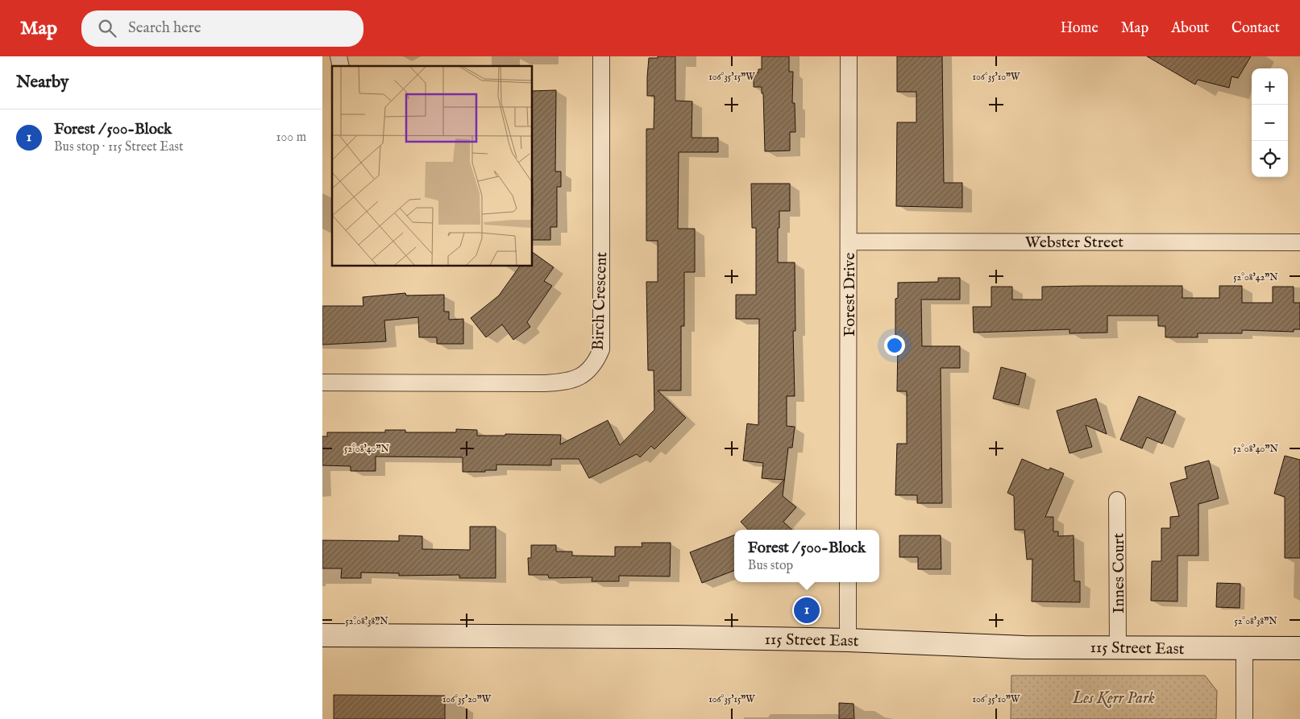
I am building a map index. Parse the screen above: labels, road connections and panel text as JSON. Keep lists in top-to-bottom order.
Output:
{
  "streets": {
    "street": [
      "Webster Street",
      "Forest Drive",
      "Birch Crescent",
      "Innes Court",
      "115 Street East"
    ]
  },
  "crossings": [
    ["Webster Street", "Forest Drive"],
    ["Innes Court", "115 Street East"]
  ],
  "parks": ["Les Kerr Park"],
  "page": {
    "header": "Map",
    "search": "Search here",
    "nav": [
      "Home",
      "Map",
      "About",
      "Contact"
    ],
    "heading": "Nearby",
    "map_buttons": ["+", "−"],
    "list": [
      {
        "mark": "1",
        "name": "Forest / 500-Block",
        "note": "Bus stop · 115 Street East",
        "value": "100 m"
      }
    ],
    "popup": ["Forest / 500-Block", "Bus stop"],
    "pins": "1"
  },
  "coordinates": [
    "106°35'15\"W",
    "106°35'10\"W",
    "52°08'42\"N",
    "52°08'40\"N",
    "52°08'38\"N",
    "106°35'20\"W"
  ]
}
